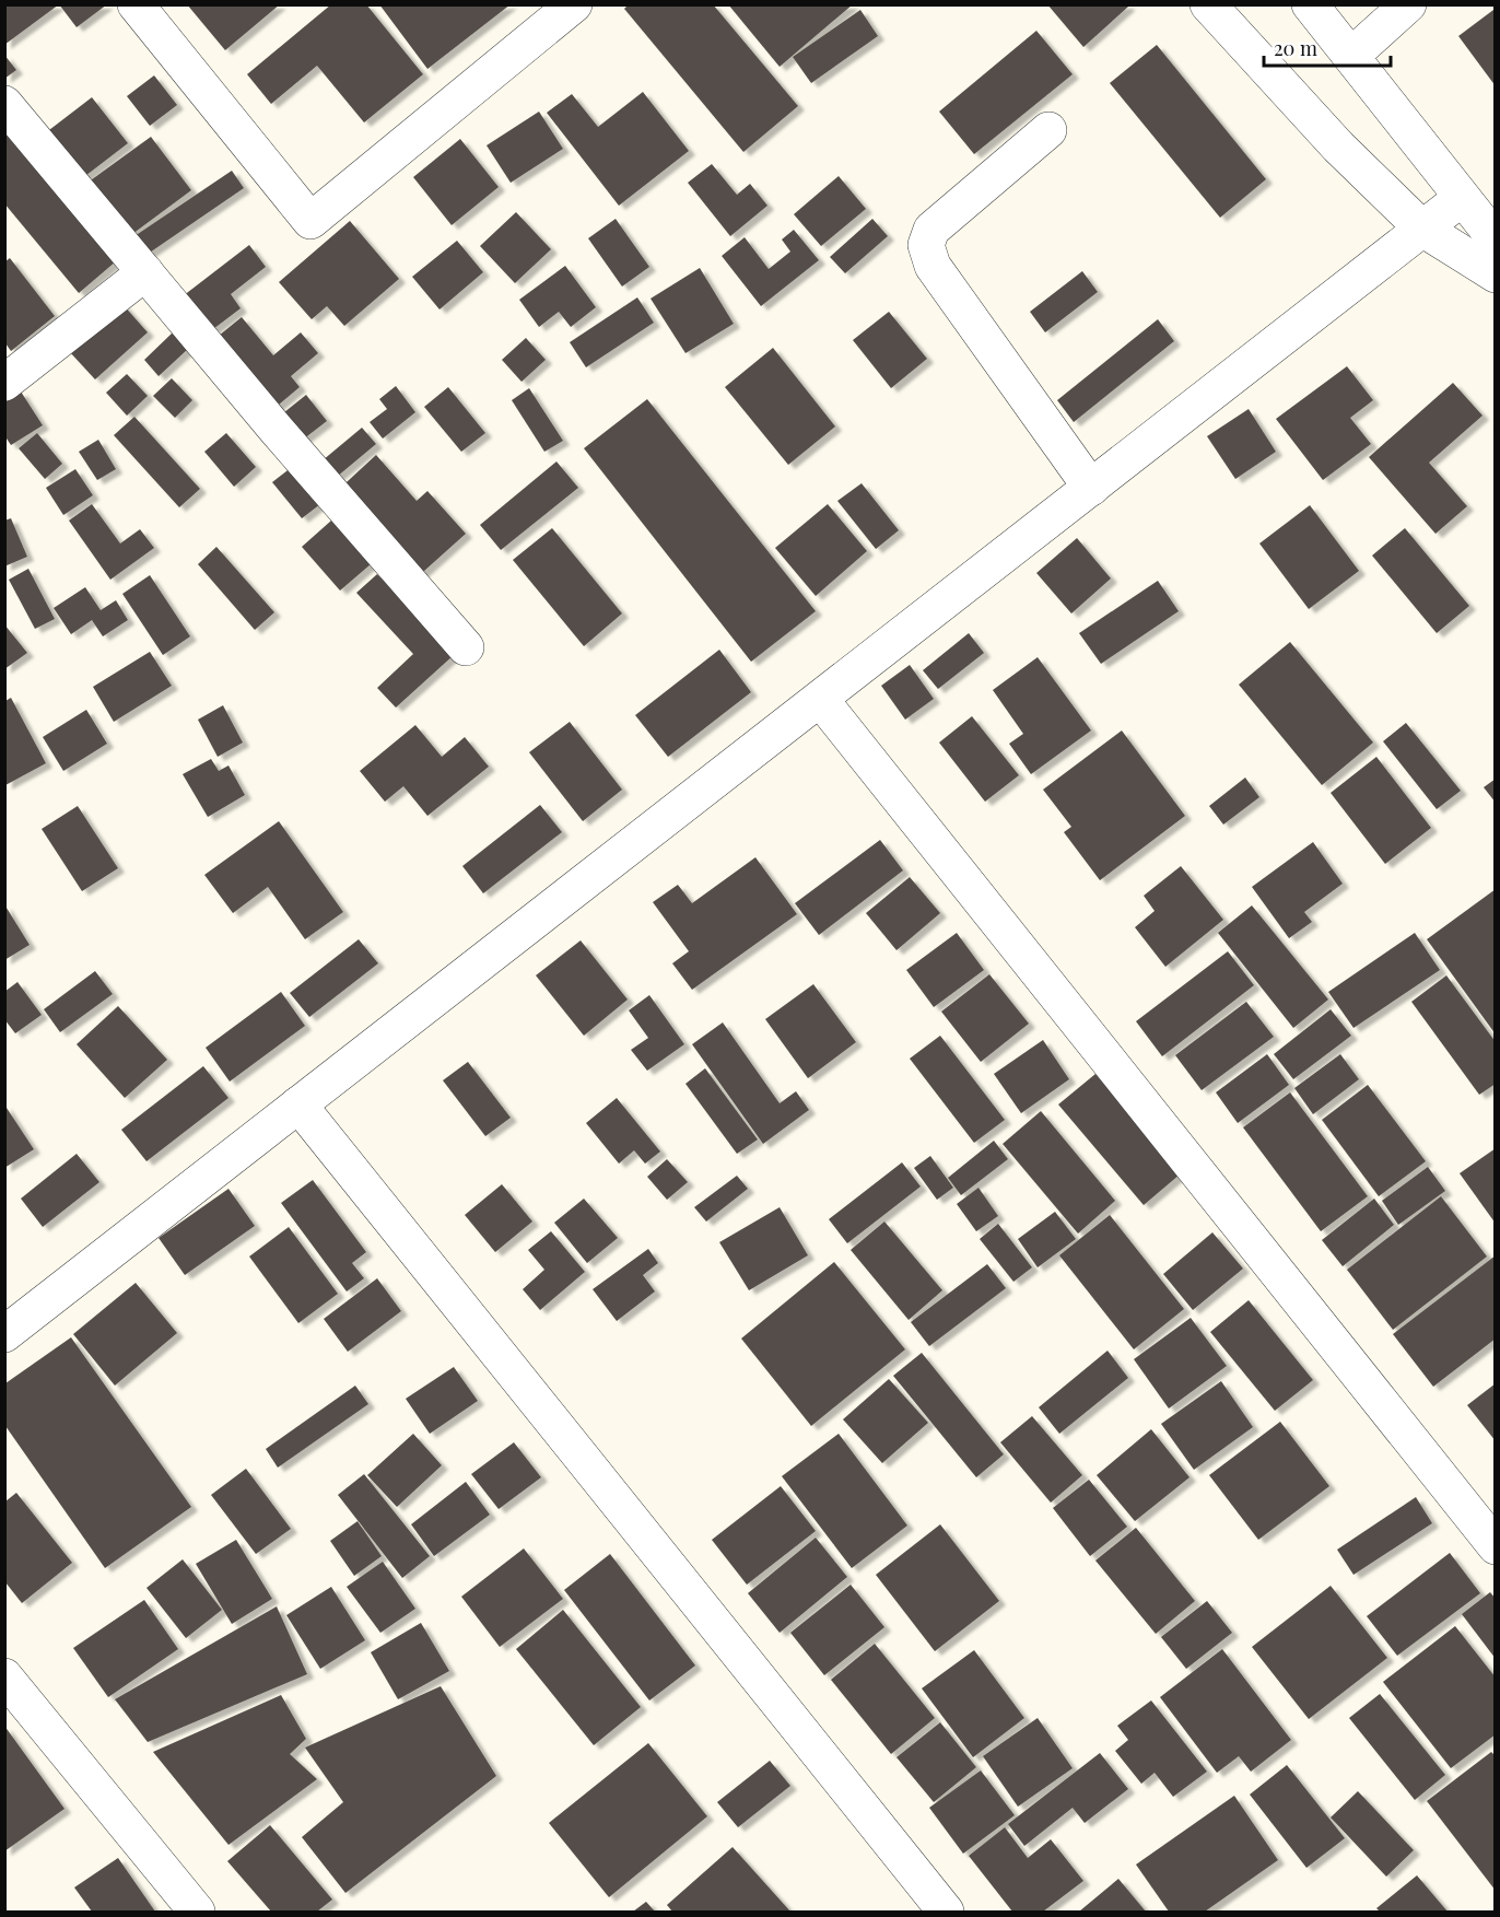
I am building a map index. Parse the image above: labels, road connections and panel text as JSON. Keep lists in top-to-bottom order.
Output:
{
  "scale_bar": "20 m"
}
